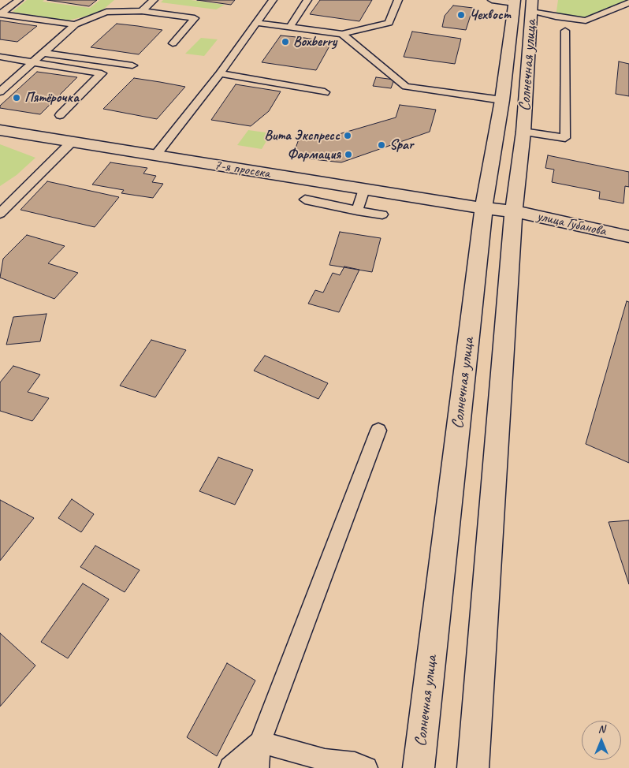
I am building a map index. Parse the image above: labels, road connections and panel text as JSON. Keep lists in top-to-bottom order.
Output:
{
  "streets": {
    "main road": ["Солнечная улица", "7-я просека", "улица Губанова"]
  },
  "crossings": [
    ["Солнечная улица", "7-я просека"],
    ["Солнечная улица", "улица Губанова"],
    ["7-я просека", "улица Губанова"]
  ],
  "places": [
    "Чехвост",
    "Boxberry",
    "Пятёрочка",
    "Вита Экспресс",
    "Spar",
    "Фармация"
  ],
  "north": "top"
}
